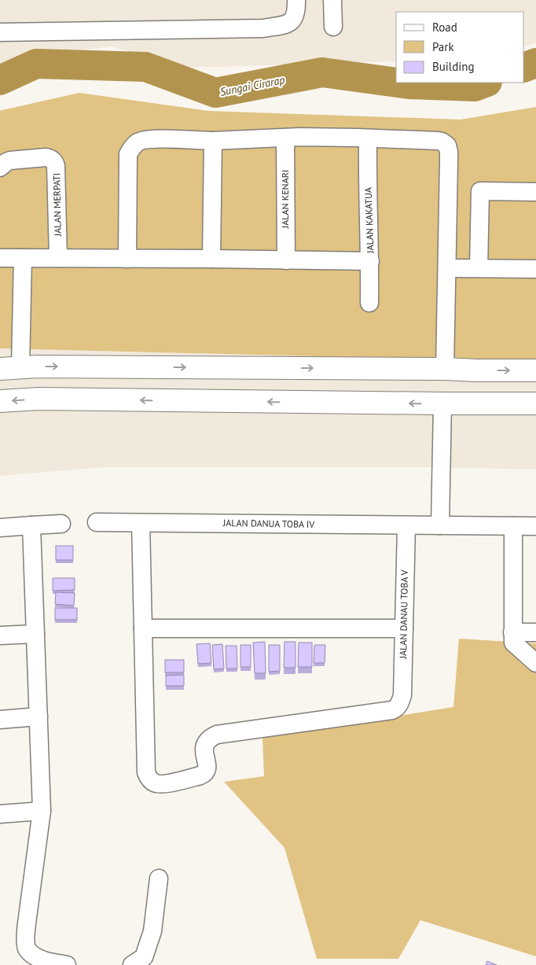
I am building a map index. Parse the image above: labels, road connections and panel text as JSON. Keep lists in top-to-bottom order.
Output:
{
  "streets": {
    "street": [
      "JALAN KENARI",
      "JALAN MERPATI",
      "JALAN KAKATUA",
      "JALAN DANUA TOBA IV",
      "JALAN DANAU TOBA V"
    ]
  },
  "crossings": [
    ["JALAN DANUA TOBA IV", "JALAN DANAU TOBA V"]
  ],
  "water": ["Sungai Cirarap"],
  "legend": ["Road", "Park", "Building"]
}
